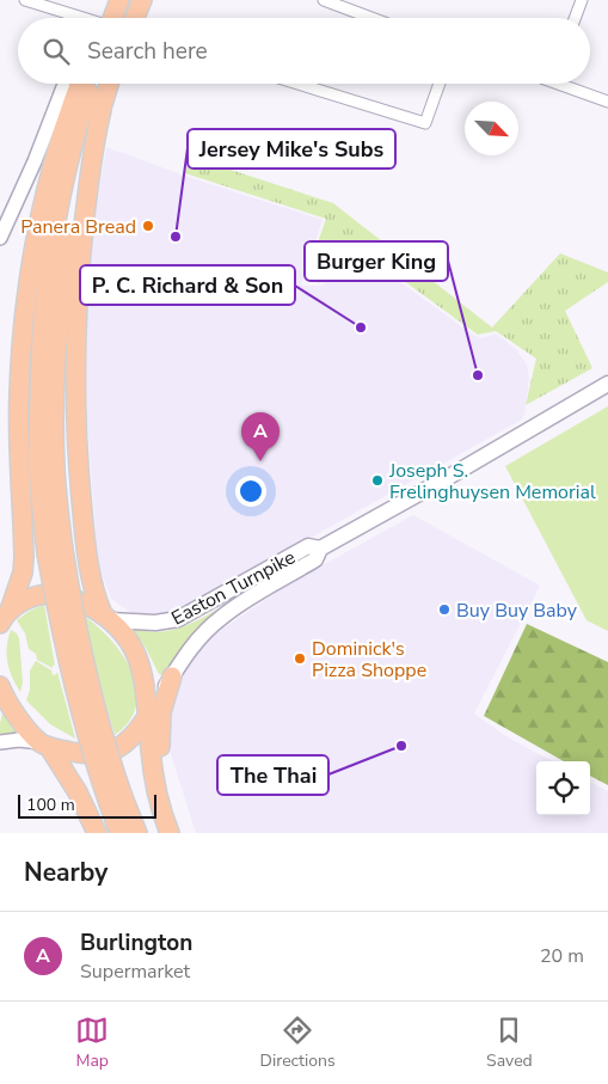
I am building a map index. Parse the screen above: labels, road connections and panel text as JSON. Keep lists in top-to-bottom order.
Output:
{
  "streets": {
    "main road": ["Easton Turnpike"]
  },
  "places": [
    "Panera Bread",
    "Jersey Mike's Subs",
    "P. C. Richard & Son",
    "Burger King",
    "Joseph S. Frelinghuysen Memorial",
    "Buy Buy Baby",
    "Dominick's Pizza Shoppe",
    "The Thai"
  ],
  "scale_bar": "100 m",
  "north": "bottom right",
  "page": {
    "search": "Search here",
    "pins": "A",
    "scale": "100 m",
    "heading": "Nearby",
    "list": [
      {
        "mark": "A",
        "name": "Burlington",
        "note": "Supermarket",
        "value": "20 m"
      }
    ],
    "nav": ["Map", "Directions", "Saved"]
  }
}
